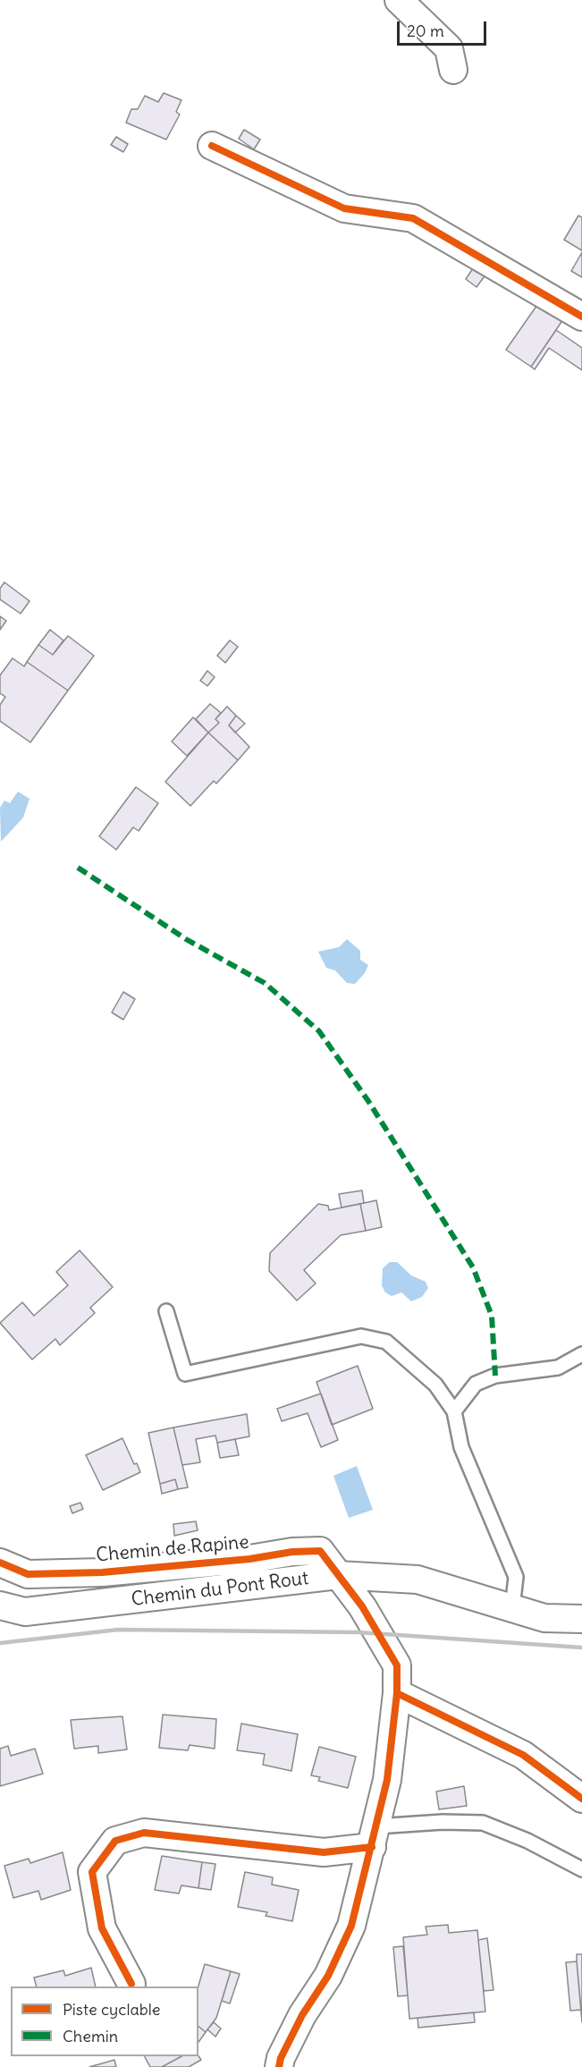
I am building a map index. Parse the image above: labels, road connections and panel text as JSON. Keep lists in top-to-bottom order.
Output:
{
  "streets": {
    "street": ["Chemin de Rapine", "Chemin du Pont Rout"]
  },
  "crossings": [
    ["Chemin de Rapine", "Chemin du Pont Rout"]
  ],
  "legend": ["Piste cyclable", "Chemin"],
  "scale_bar": "20 m"
}
